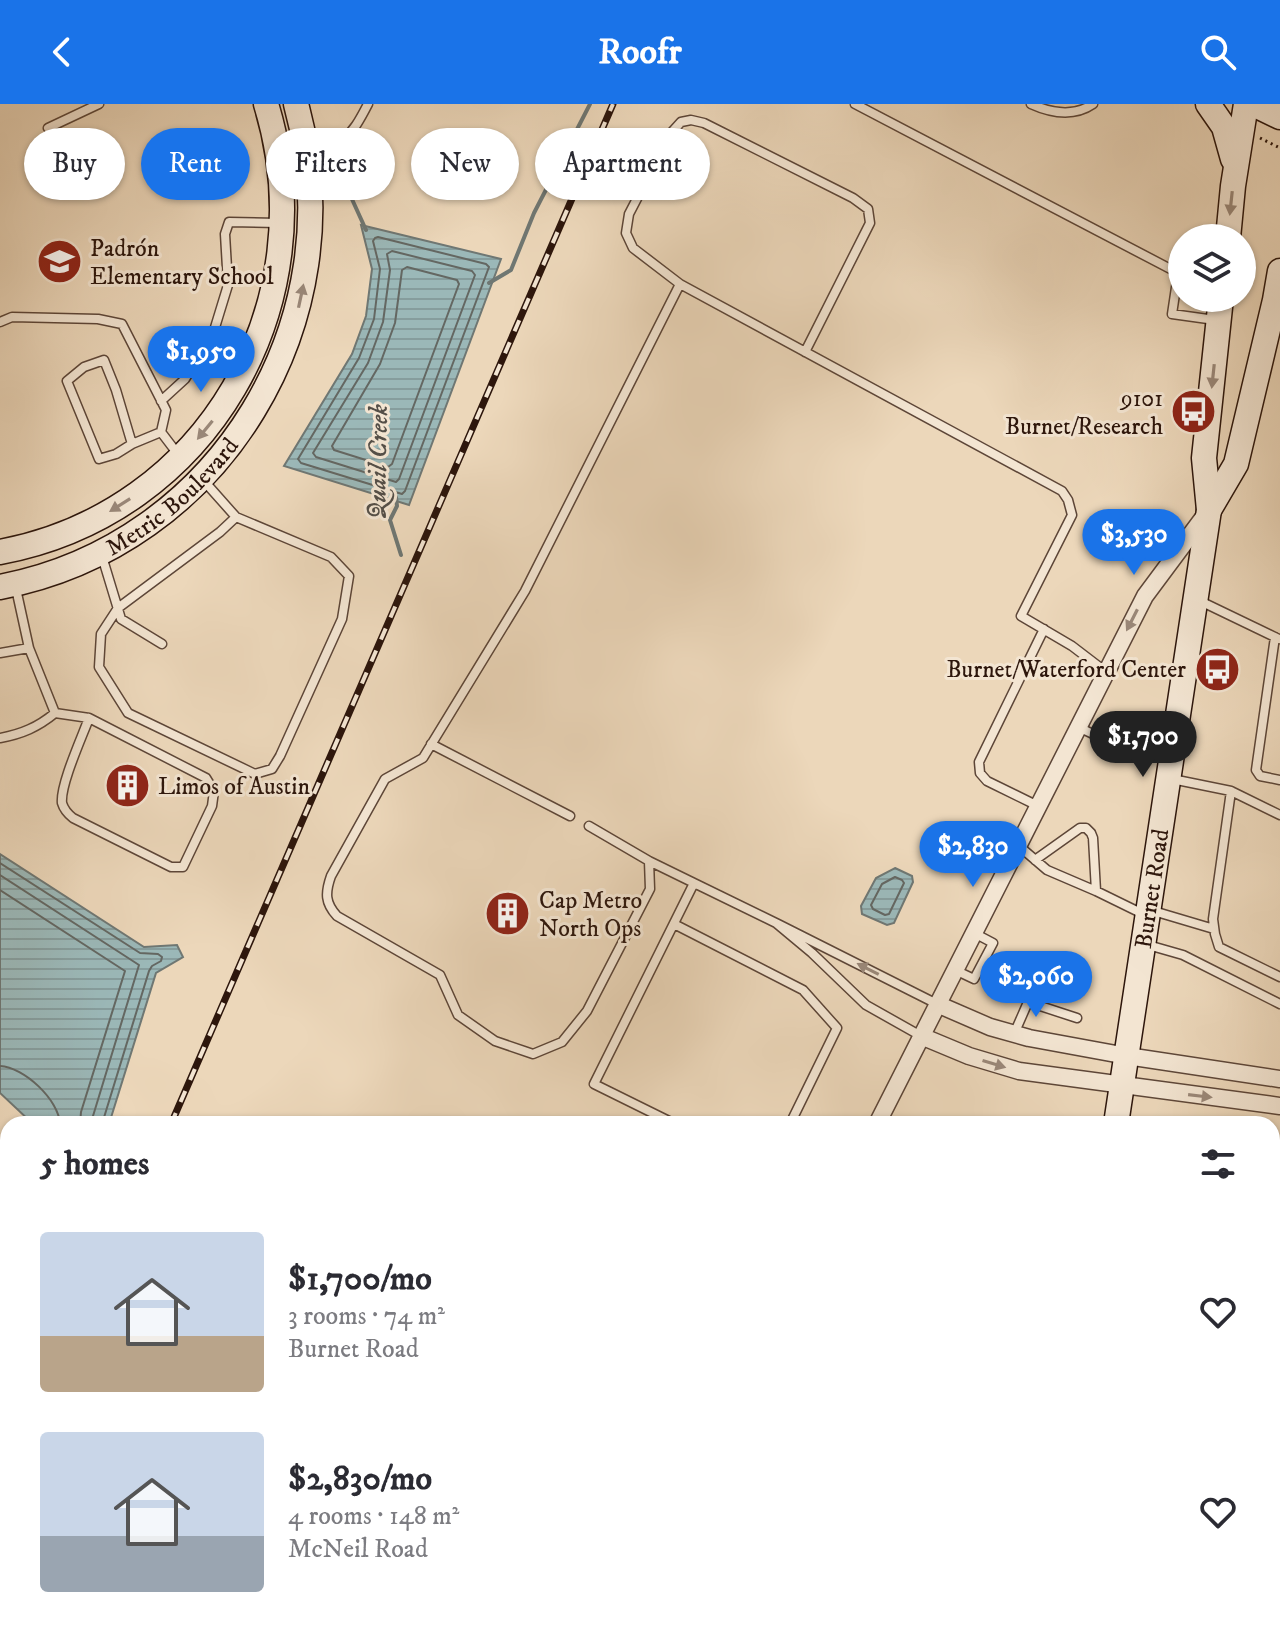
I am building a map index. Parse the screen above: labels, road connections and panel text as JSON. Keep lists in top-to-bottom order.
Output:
{
  "streets": {
    "main road": ["Metric Boulevard", "Burnet Road"]
  },
  "water": ["Quail Creek"],
  "places": {
    "school or university": ["Padrón Elementary School"],
    "bus stop": ["9101 Burnet/Research", "Burnet/Waterford Center"],
    "building": ["Limos of Austin", "Cap Metro North Ops"]
  },
  "page": {
    "header": "Roofr",
    "chip": [
      "Buy",
      "Rent",
      "Filters",
      "New",
      "Apartment"
    ],
    "price": [
      "$1,950",
      "$3,530",
      "$1,700",
      "$2,830",
      "$2,060"
    ],
    "heading": "5 homes",
    "list": [
      {
        "name": "$1,700/mo",
        "note": "3 rooms · 74 m² · Burnet Road"
      },
      {
        "name": "$2,830/mo",
        "note": "4 rooms · 148 m² · McNeil Road"
      }
    ]
  }
}
